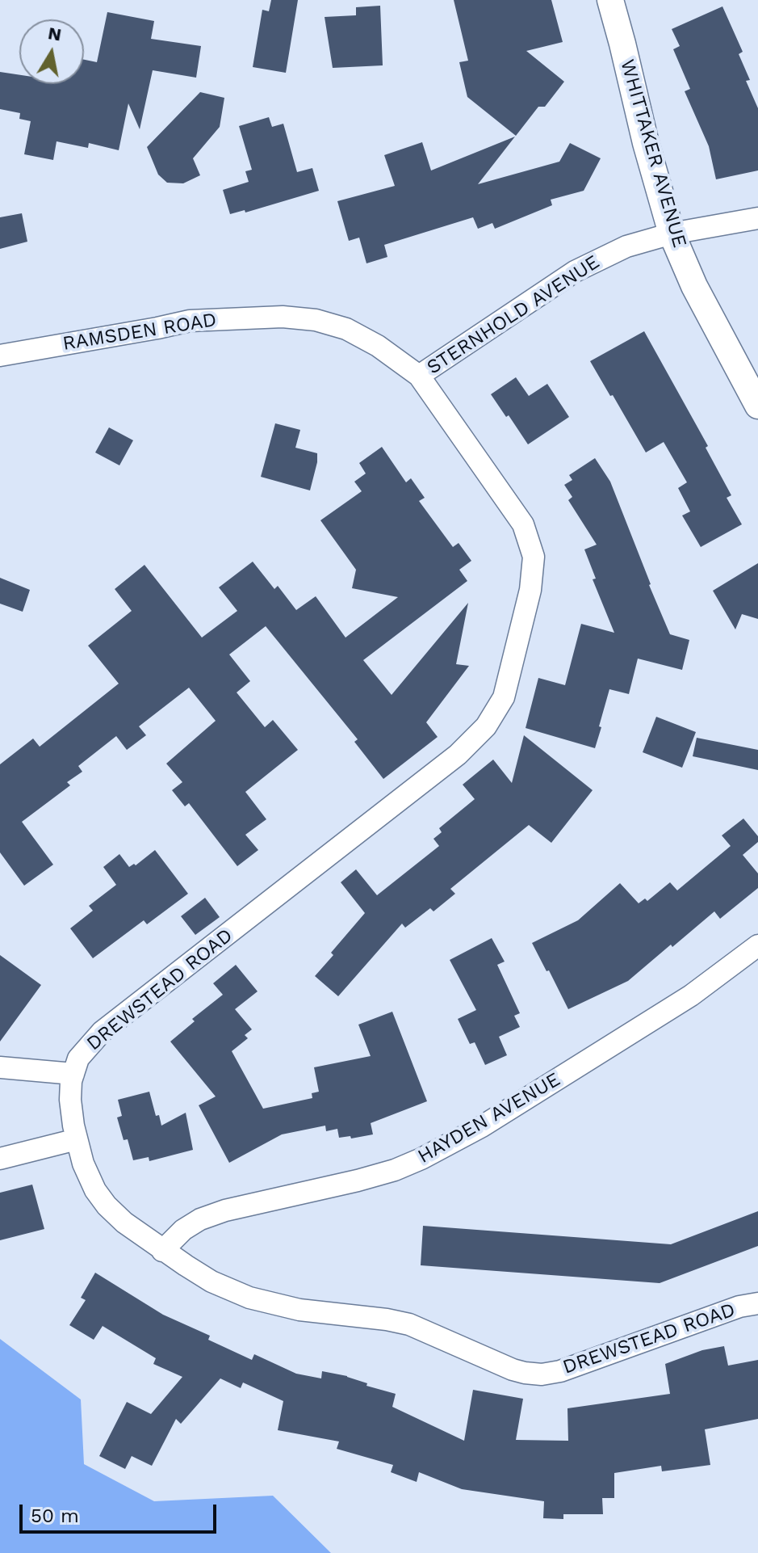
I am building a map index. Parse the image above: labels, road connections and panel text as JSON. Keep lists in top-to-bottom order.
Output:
{
  "streets": {
    "street": [
      "WHITTAKER AVENUE",
      "STERNHOLD AVENUE",
      "RAMSDEN ROAD",
      "DREWSTEAD ROAD",
      "HAYDEN AVENUE"
    ]
  },
  "crossings": [
    ["WHITTAKER AVENUE", "STERNHOLD AVENUE"],
    ["STERNHOLD AVENUE", "RAMSDEN ROAD"],
    ["STERNHOLD AVENUE", "DREWSTEAD ROAD"],
    ["RAMSDEN ROAD", "DREWSTEAD ROAD"],
    ["DREWSTEAD ROAD", "HAYDEN AVENUE"]
  ],
  "scale_bar": "50 m",
  "north": "top"
}
